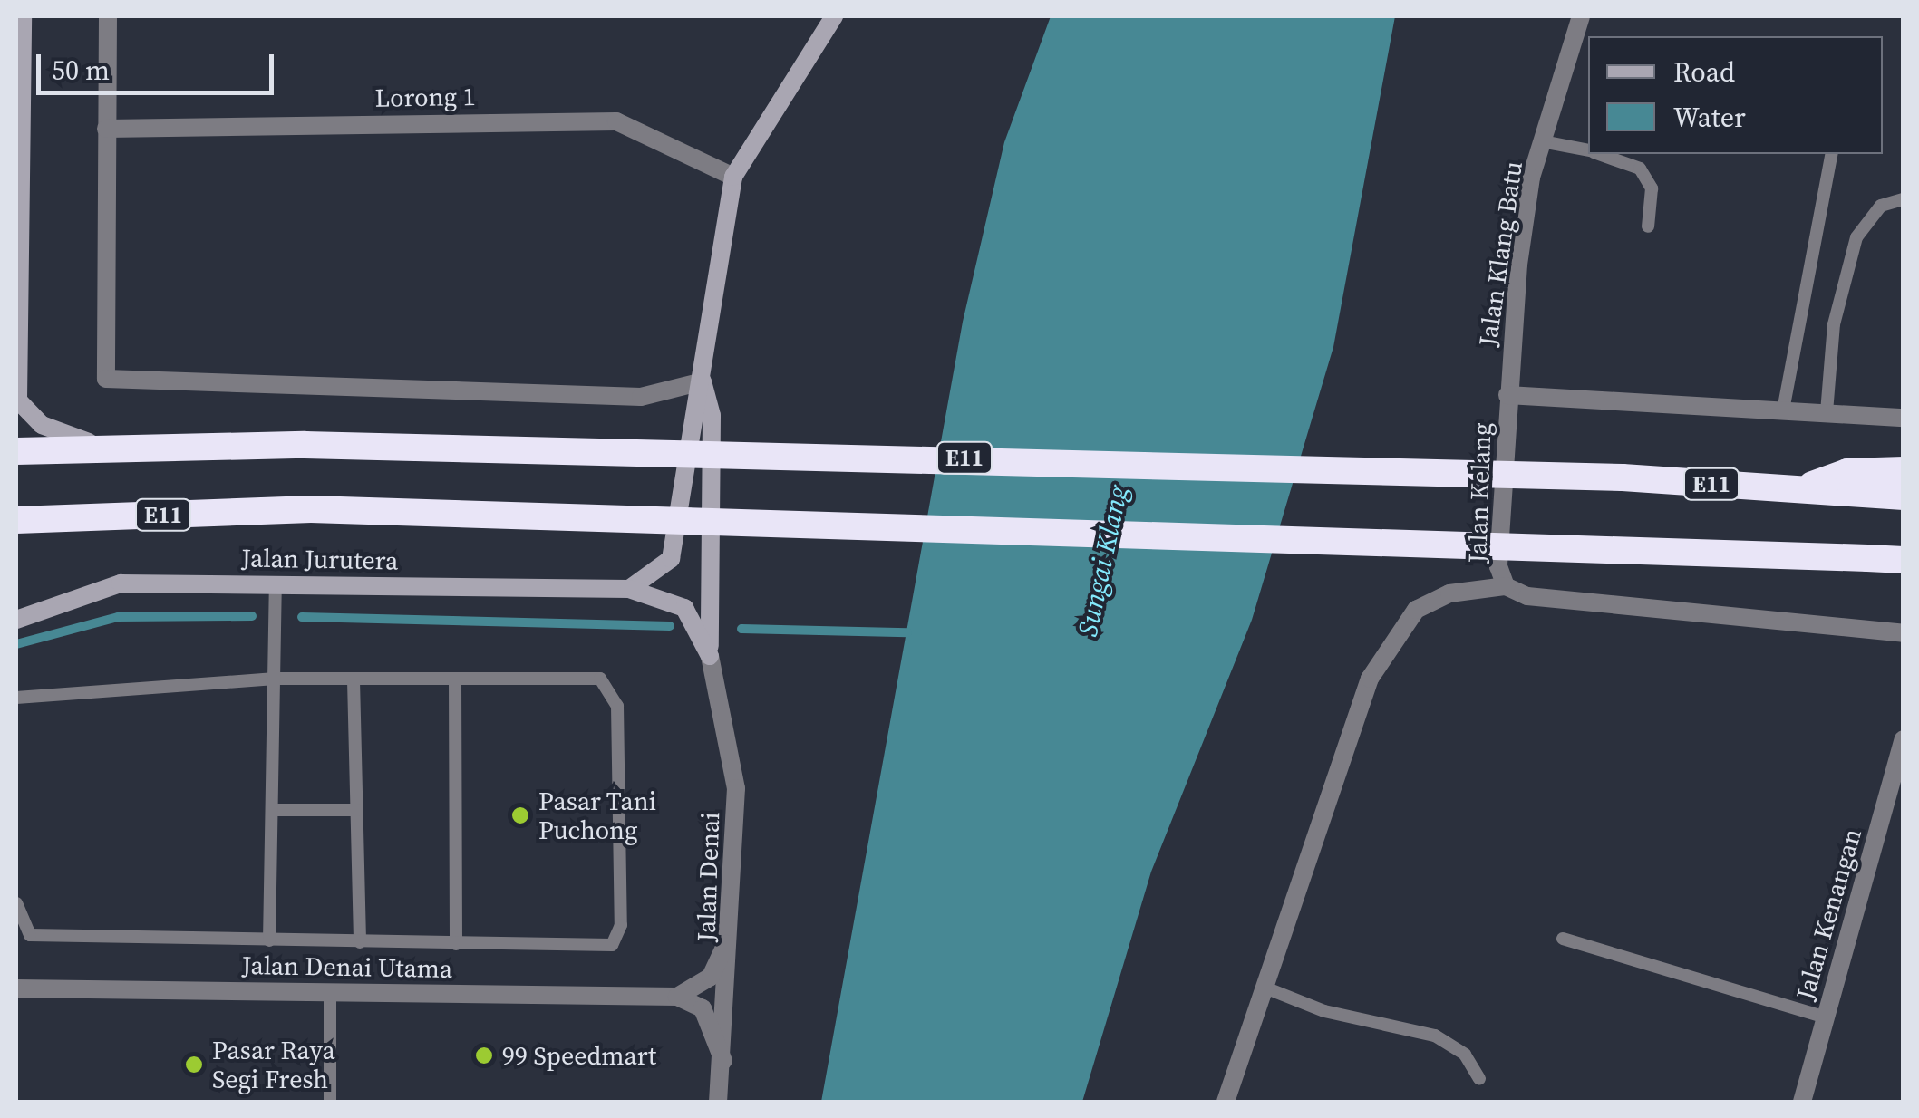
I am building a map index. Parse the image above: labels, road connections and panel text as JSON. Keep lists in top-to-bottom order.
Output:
{
  "streets": {
    "highway": ["E11"],
    "street": [
      "Lorong 1",
      "Jalan Klang Batu",
      "Jalan Kelang",
      "Jalan Jurutera",
      "Jalan Denai",
      "Jalan Kenangan",
      "Jalan Denai Utama"
    ]
  },
  "crossings": [
    ["Jalan Klang Batu", "Jalan Kelang"],
    ["Jalan Jurutera", "Jalan Denai"]
  ],
  "water": ["Sungai Klang"],
  "places": ["Pasar Tani Puchong", "99 Speedmart", "Pasar Raya Segi Fresh"],
  "legend": ["Road", "Water"],
  "scale_bar": "50 m"
}
